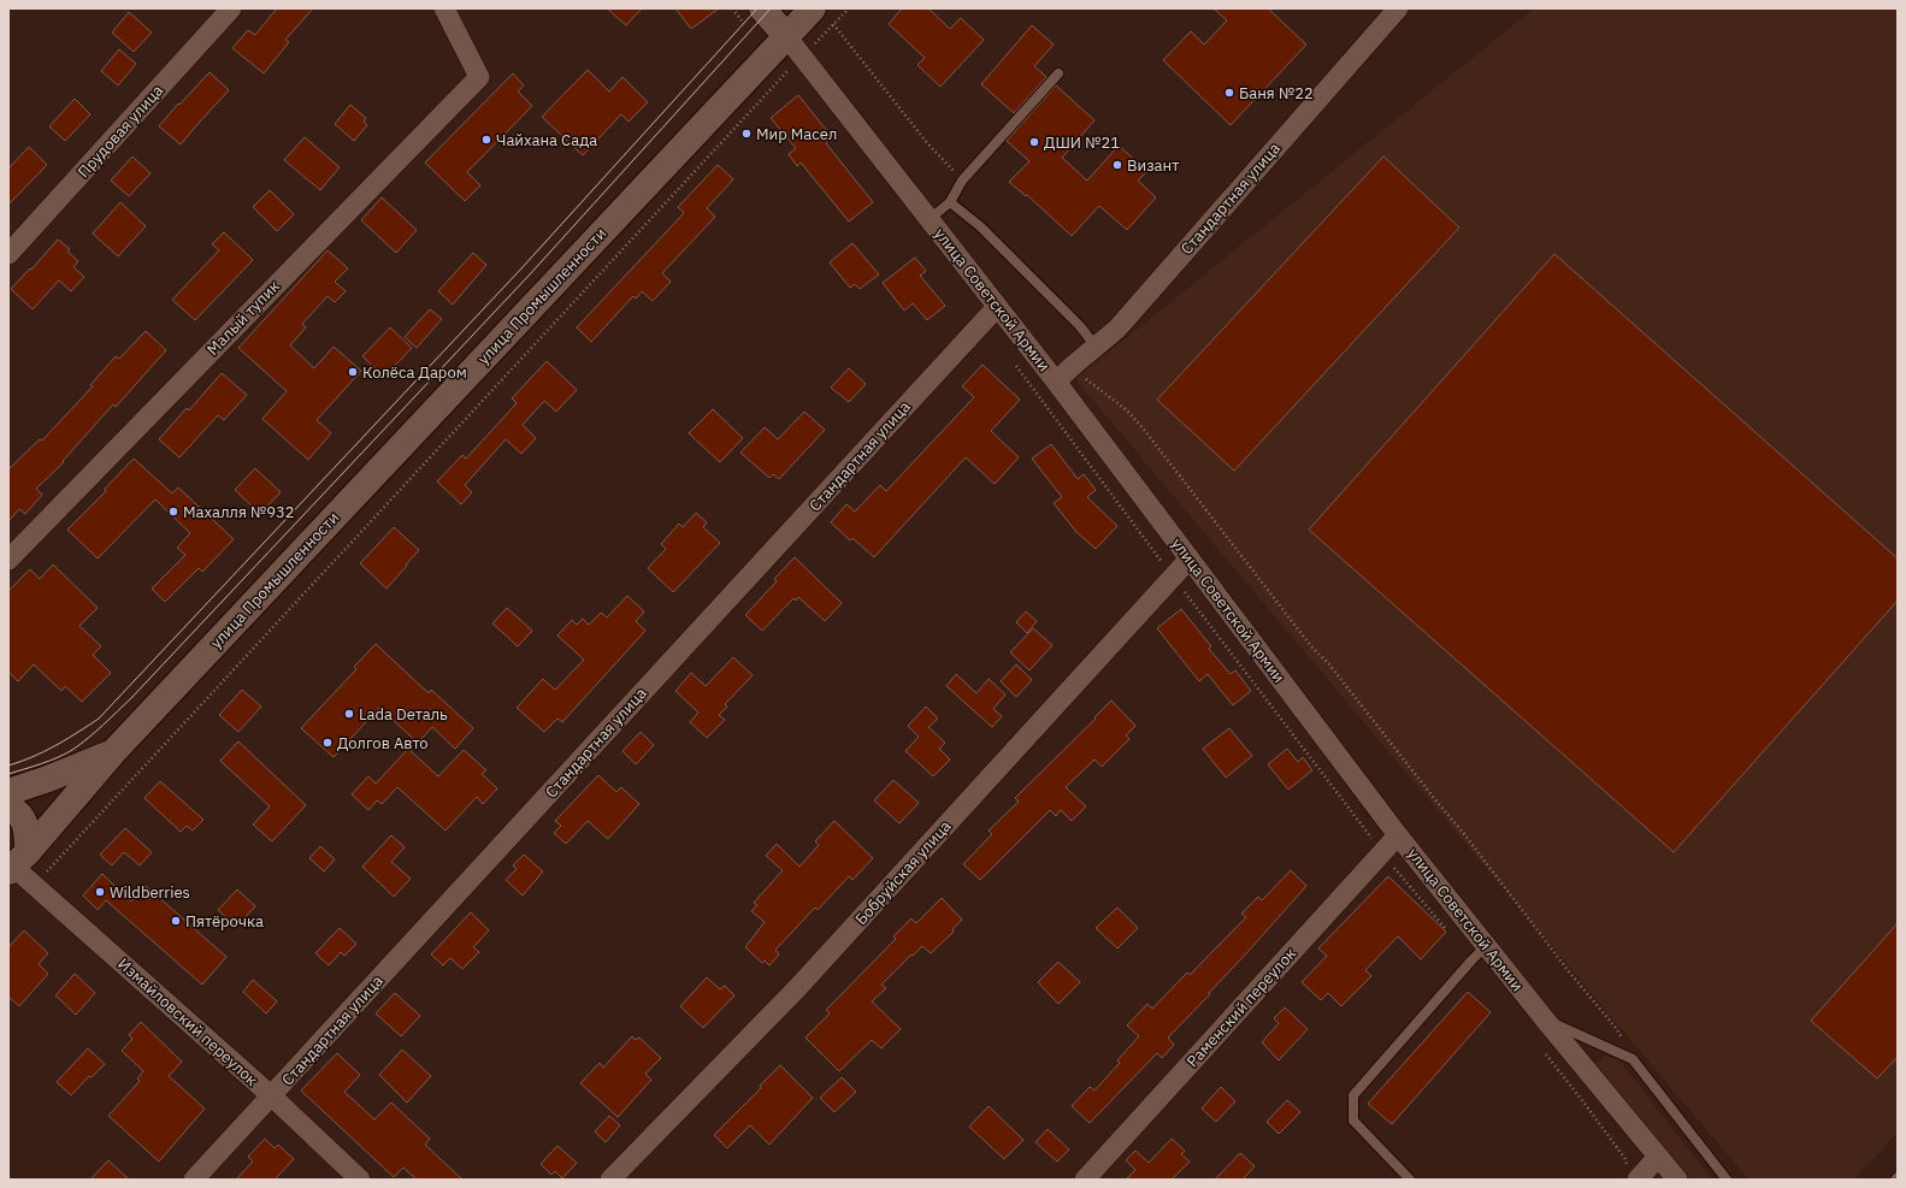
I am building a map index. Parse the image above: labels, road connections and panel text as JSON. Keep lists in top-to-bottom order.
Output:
{
  "streets": {
    "main road": ["улица Промышленности", "улица Советской Армии"],
    "street": [
      "Прудовая улица",
      "Стандартная улица",
      "Малый тупик",
      "Бобруйская улица",
      "Раменский переулок",
      "Измайловский переулок"
    ]
  },
  "crossings": [
    ["Стандартная улица", "улица Советской Армии"],
    ["Стандартная улица", "Измайловский переулок"],
    ["улица Промышленности", "улица Советской Армии"],
    ["улица Промышленности", "Измайловский переулок"],
    ["улица Советской Армии", "Бобруйская улица"],
    ["улица Советской Армии", "Раменский переулок"]
  ],
  "places": [
    "Баня №22",
    "Мир Масел",
    "Чайхана Сада",
    "ДШИ №21",
    "Визант",
    "Колёса Даром",
    "Махалля №932",
    "Lada Dеталь",
    "Долгов Авто",
    "Wildberries",
    "Пятёрочка"
  ]
}
